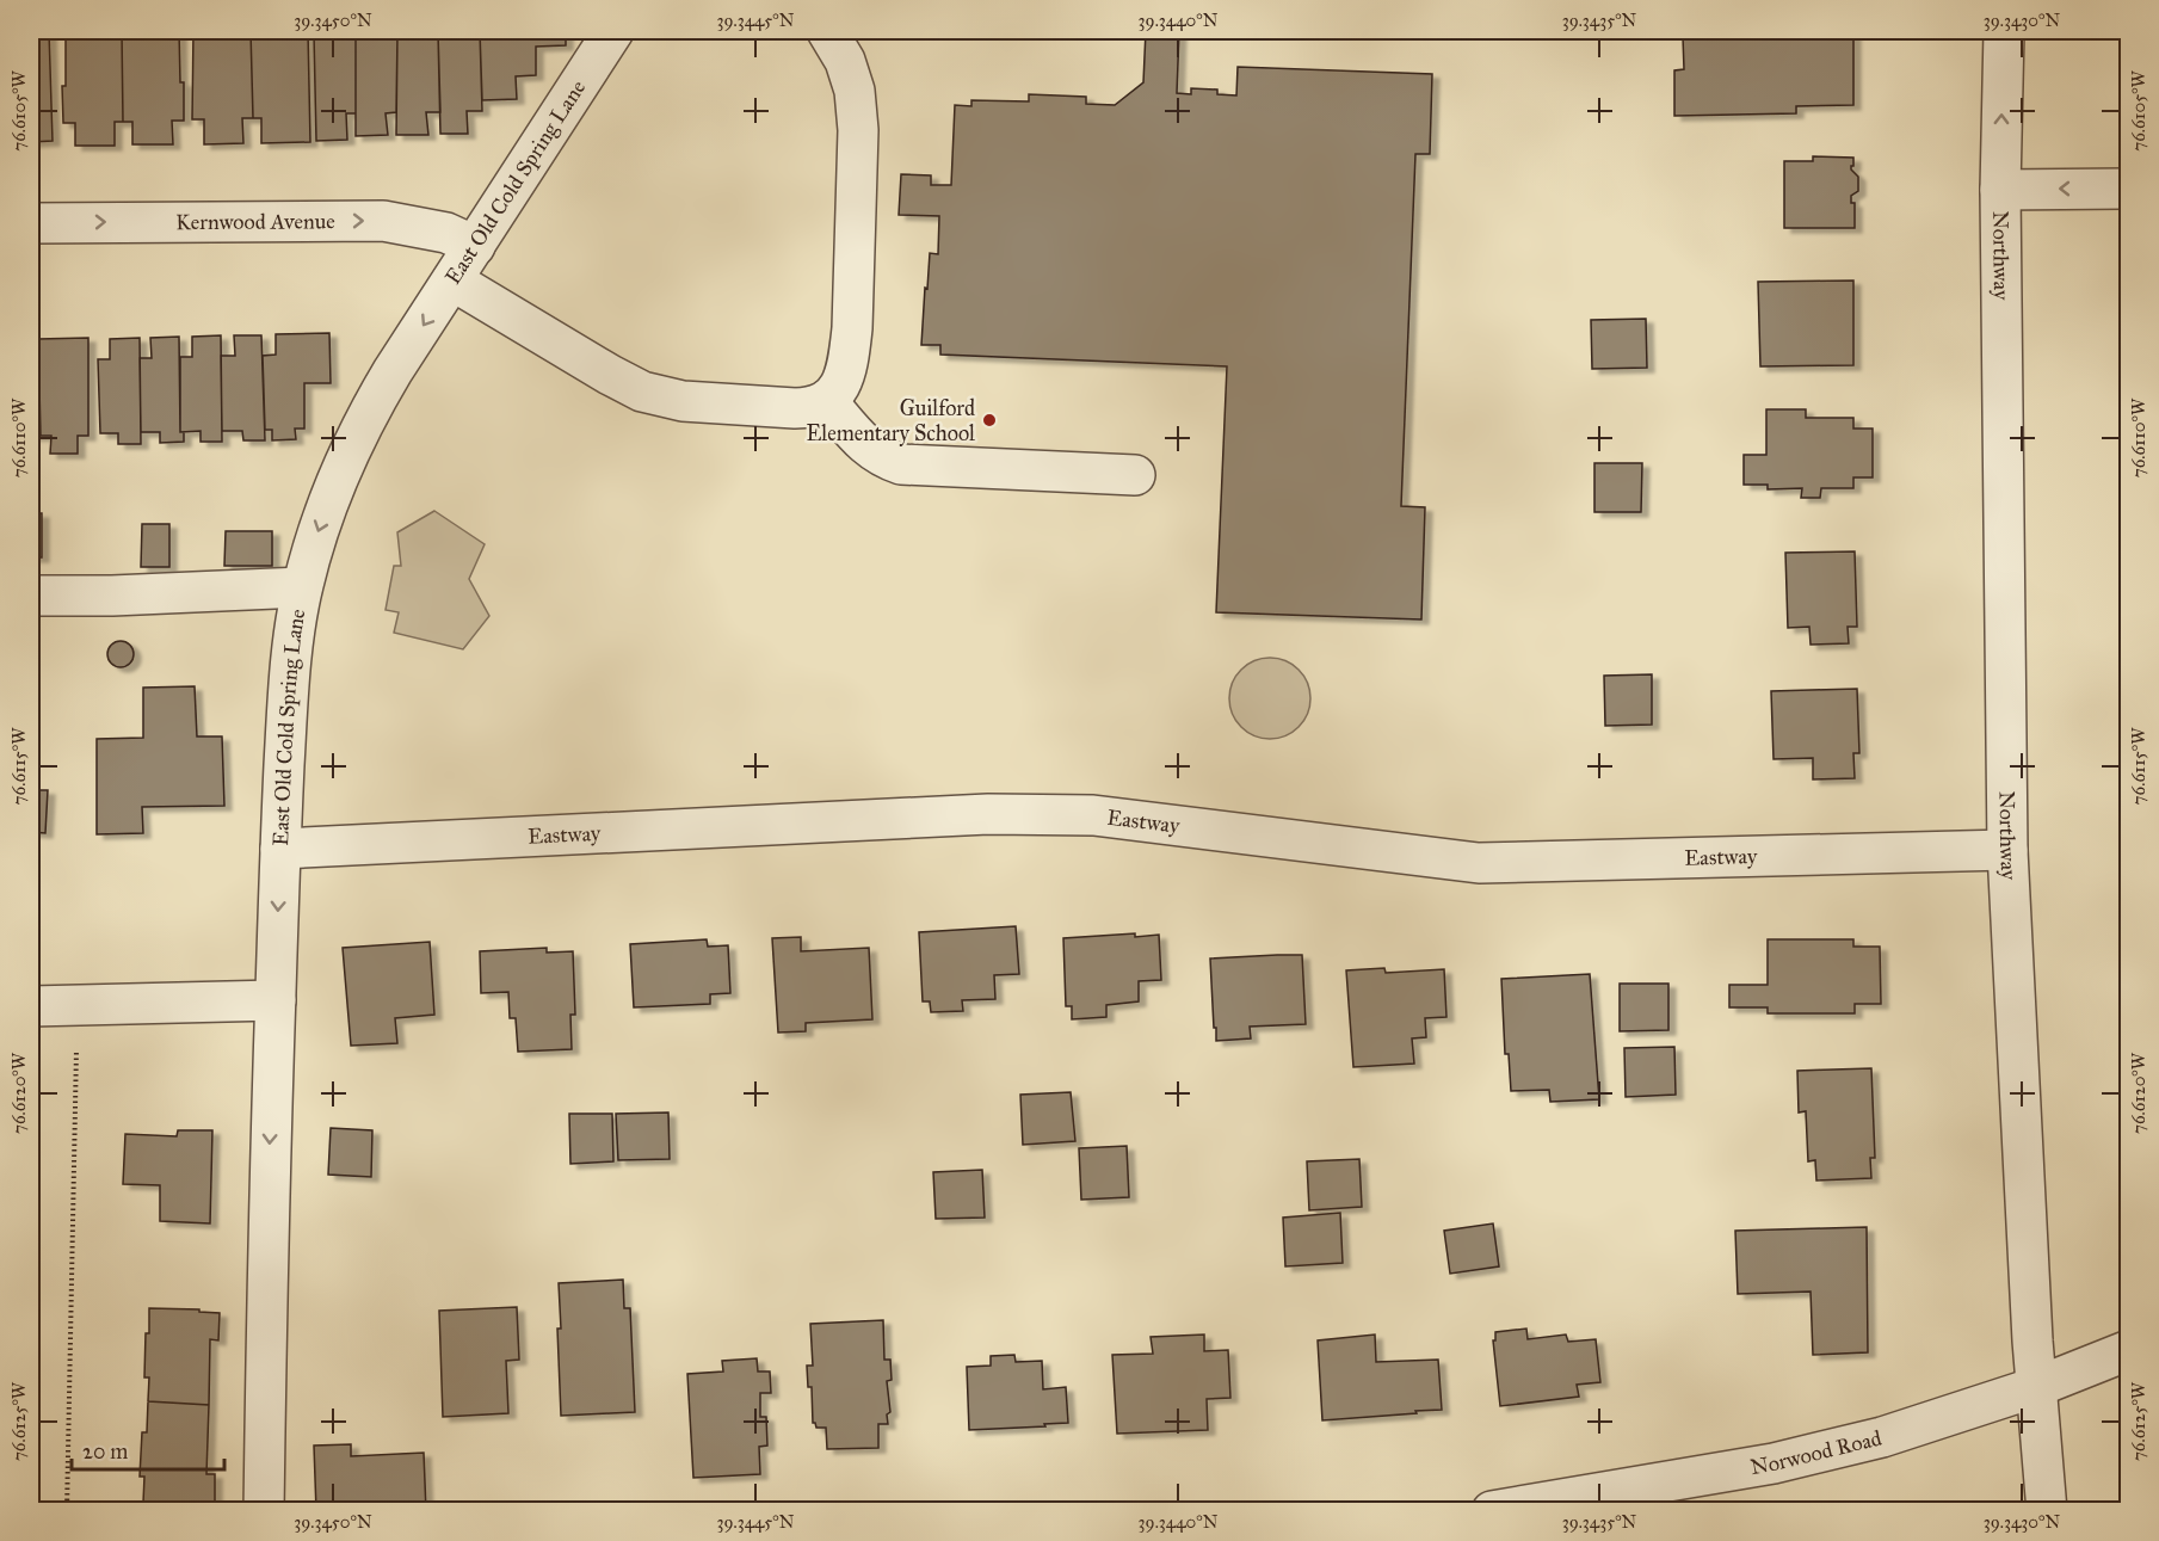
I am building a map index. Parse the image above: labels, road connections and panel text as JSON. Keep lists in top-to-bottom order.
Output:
{
  "streets": {
    "street": [
      "East Old Cold Spring Lane",
      "Kernwood Avenue",
      "Northway",
      "Eastway",
      "Norwood Road"
    ]
  },
  "crossings": [
    ["East Old Cold Spring Lane", "Kernwood Avenue"],
    ["East Old Cold Spring Lane", "Eastway"],
    ["Northway", "Eastway"],
    ["Northway", "Norwood Road"]
  ],
  "one_way": ["East Old Cold Spring Lane", "Kernwood Avenue"],
  "places": ["Guilford Elementary School"],
  "scale_bar": "20 m",
  "coordinates": [
    "39.3450°N",
    "39.3445°N",
    "39.3440°N",
    "39.3435°N",
    "39.3430°N",
    "76.6105°W",
    "76.6110°W",
    "76.6115°W",
    "76.6120°W",
    "76.6125°W"
  ]
}
